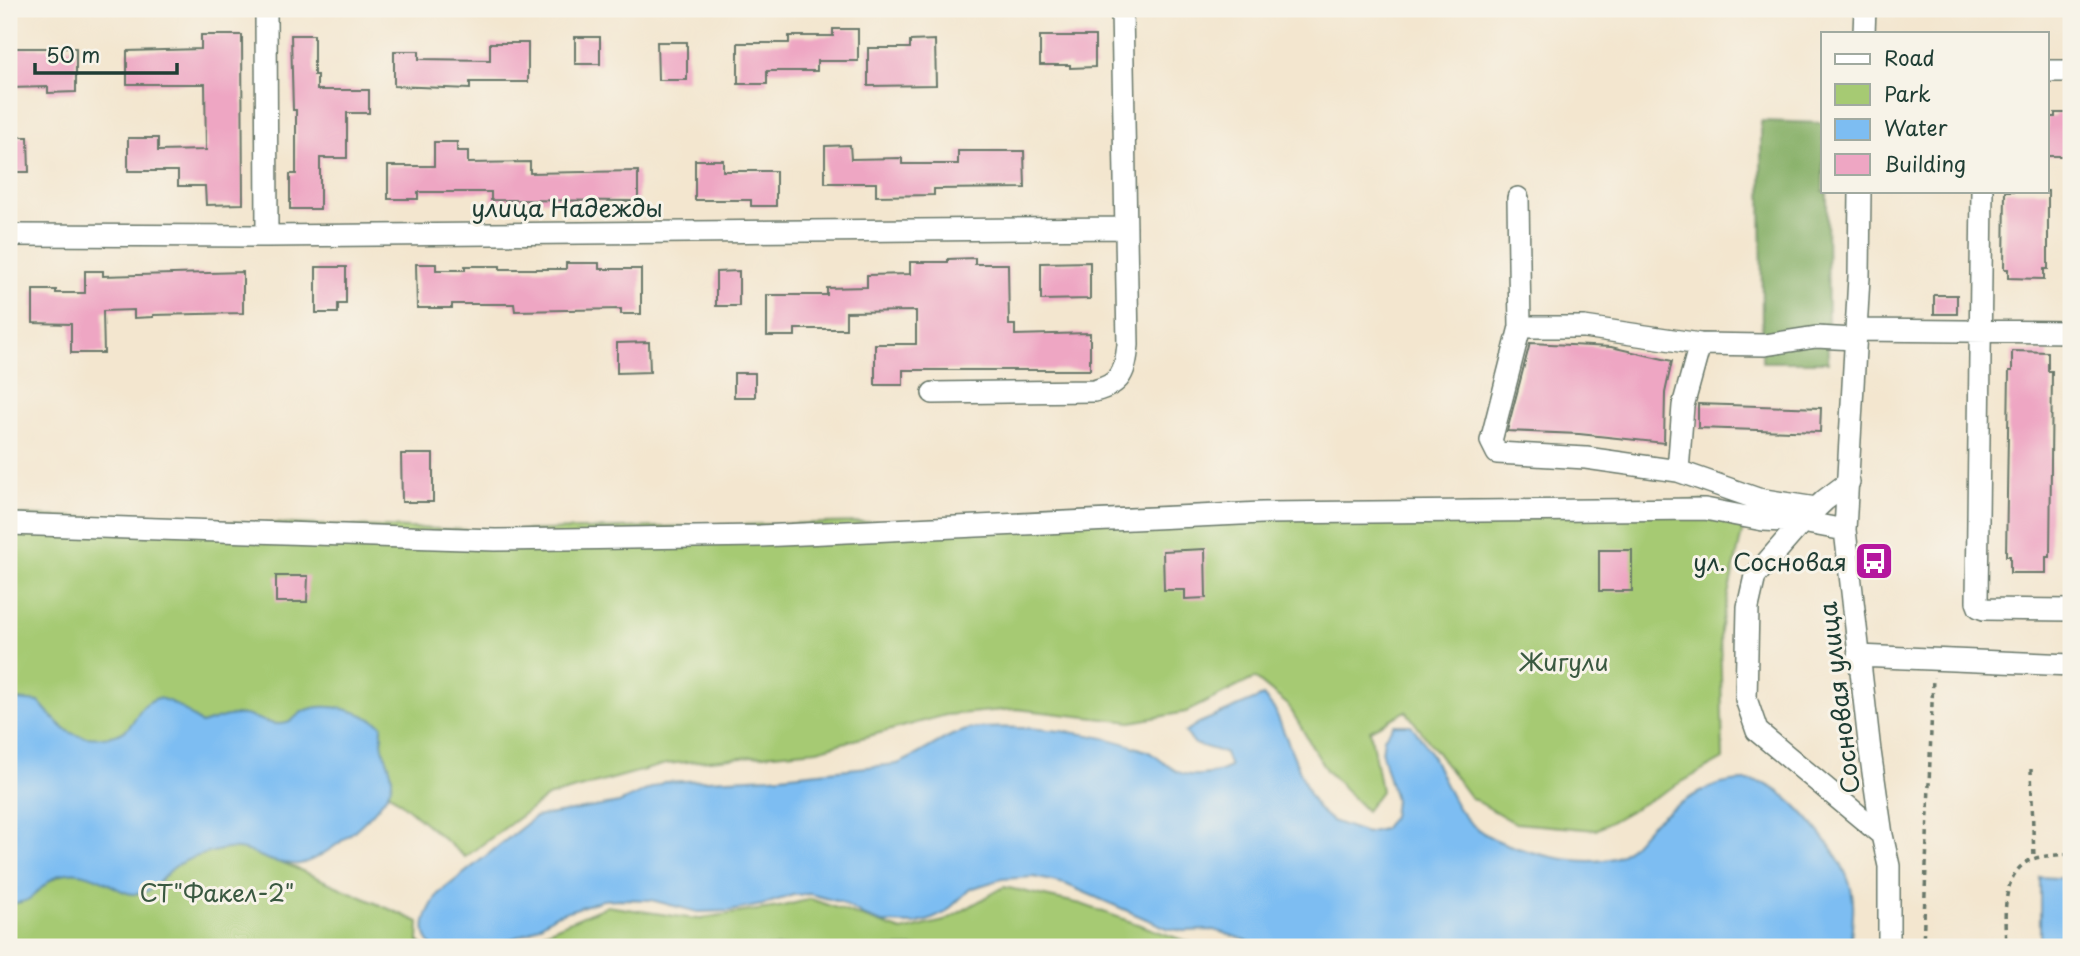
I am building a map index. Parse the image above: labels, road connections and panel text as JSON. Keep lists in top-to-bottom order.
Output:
{
  "streets": {
    "street": ["улица Надежды", "Сосновая улица"]
  },
  "parks": ["Жигули", "СТ\"Факел-2\""],
  "places": {
    "bus stop": ["ул. Сосновая"]
  },
  "legend": [
    "Road",
    "Park",
    "Water",
    "Building"
  ],
  "scale_bar": "50 m"
}
